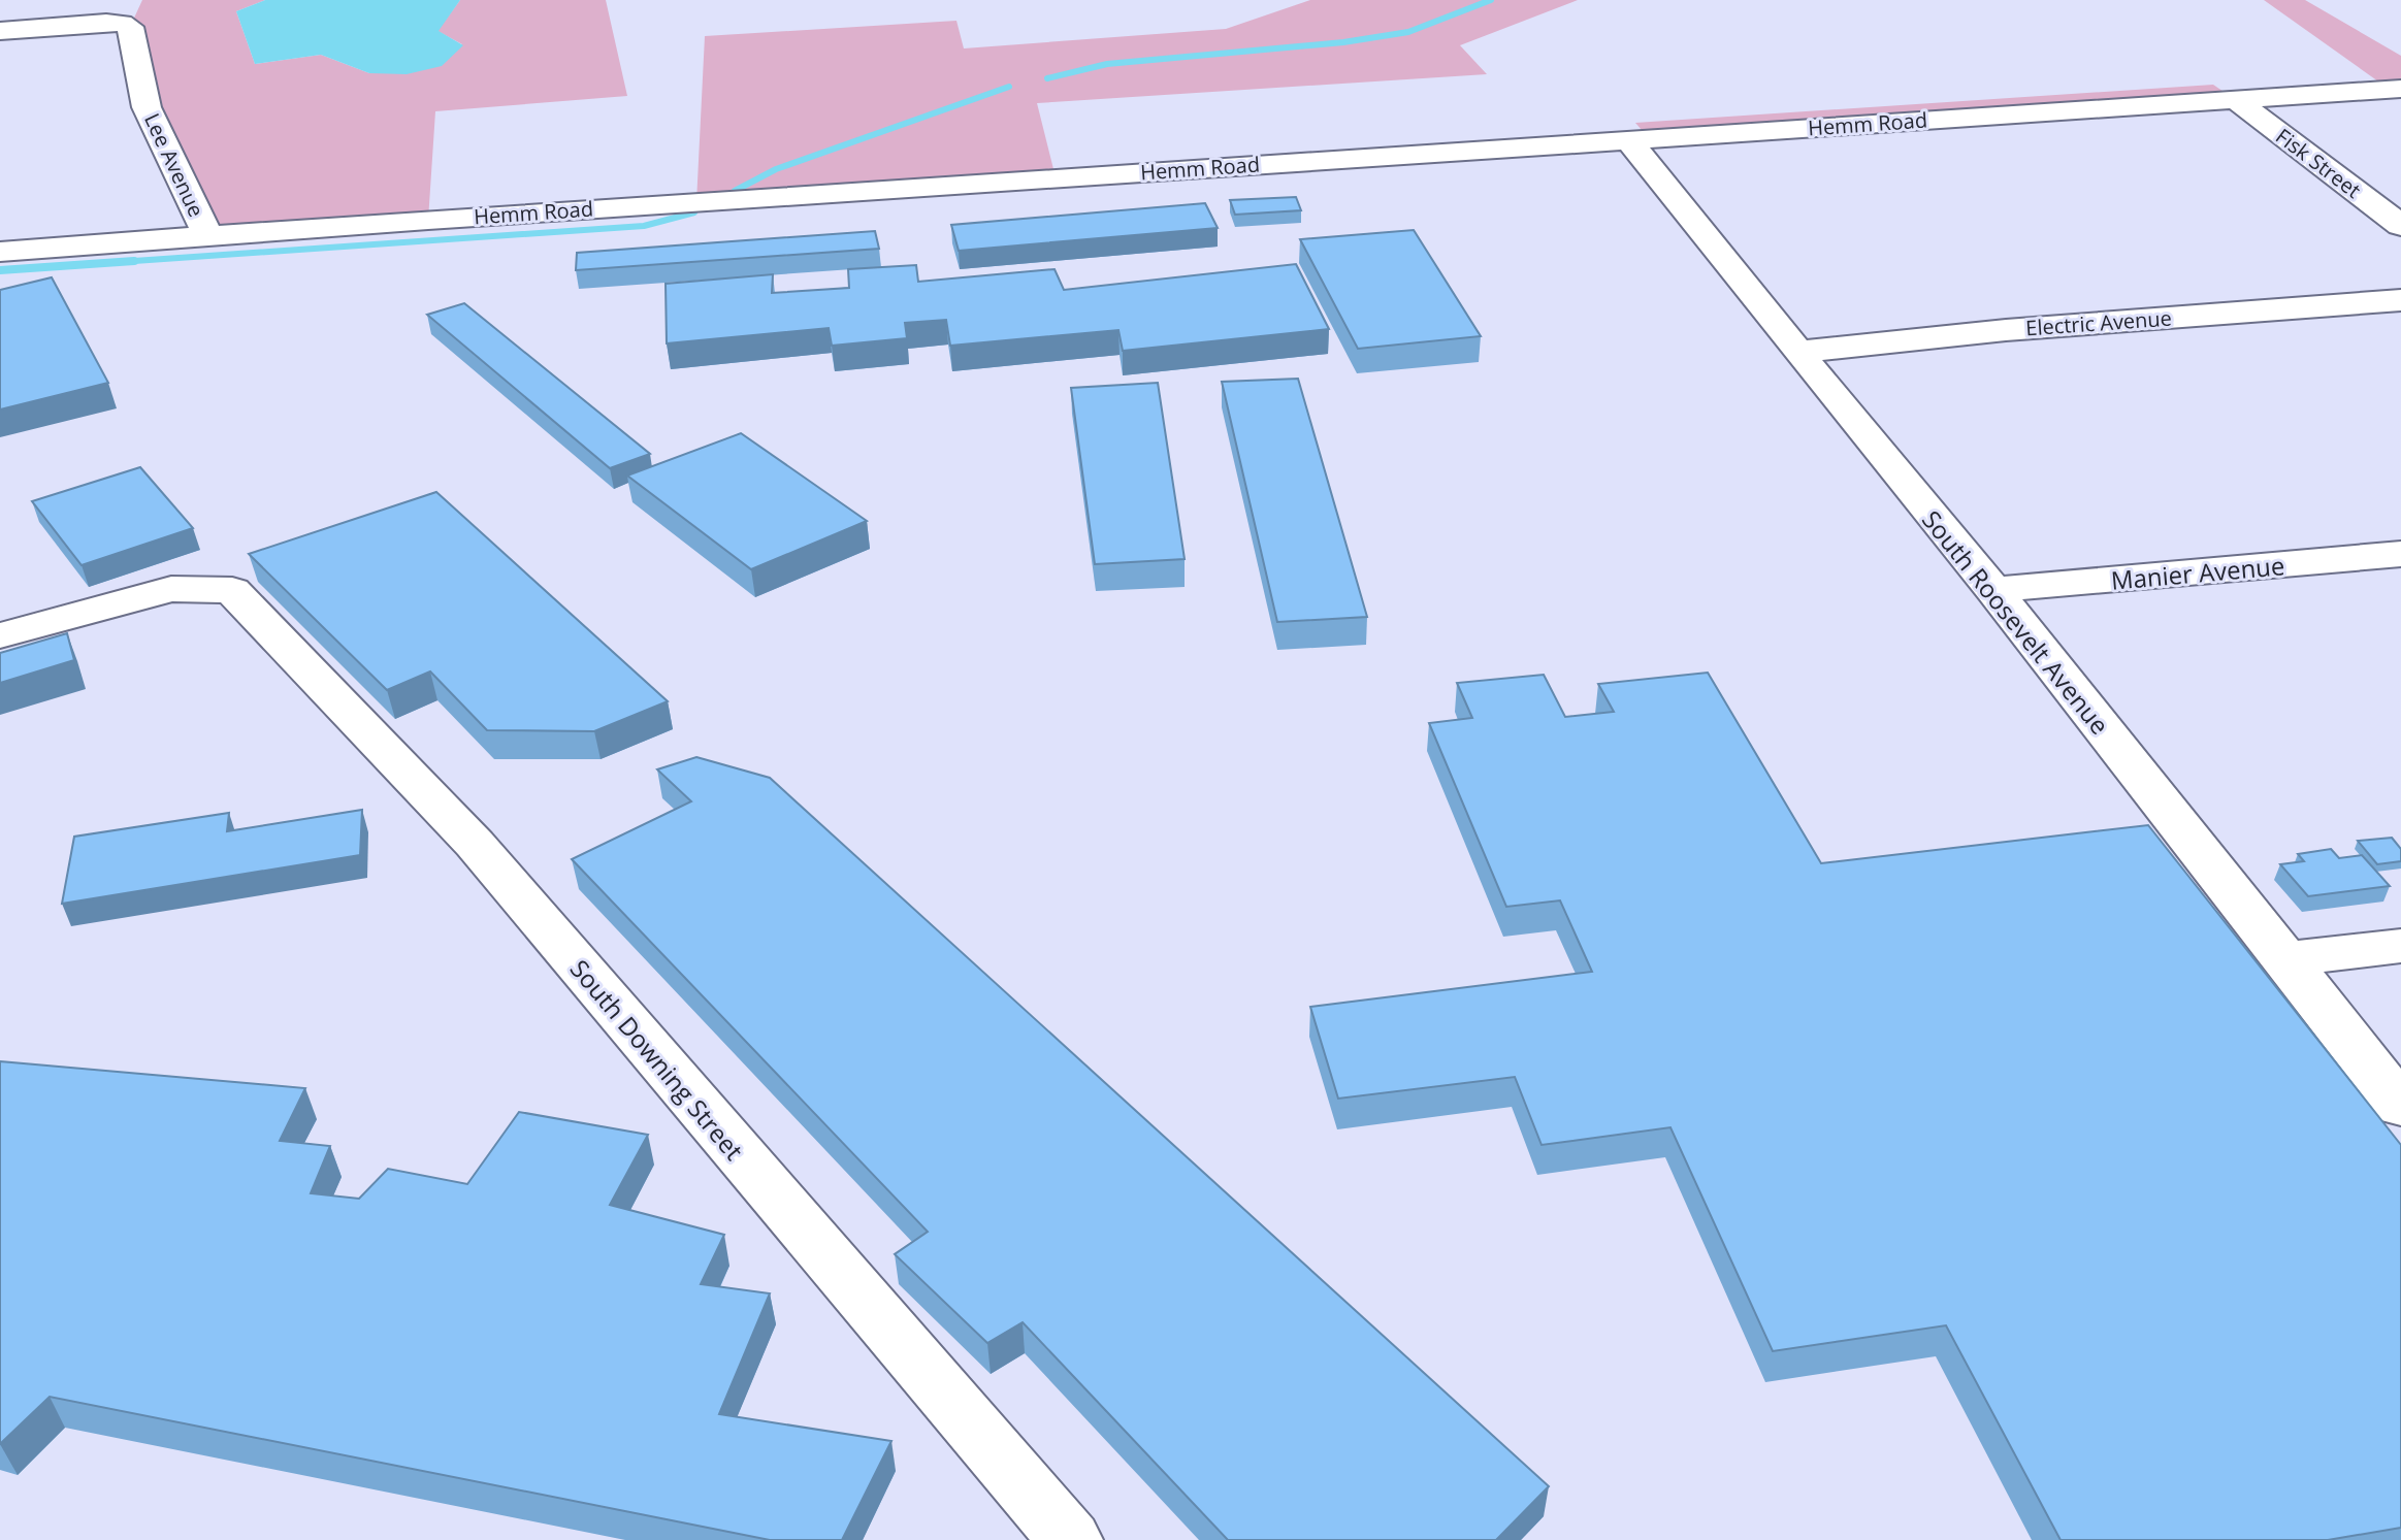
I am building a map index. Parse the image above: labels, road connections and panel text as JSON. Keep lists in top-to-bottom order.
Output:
{
  "streets": {
    "street": [
      "Hemm Road",
      "Fisk Street",
      "Lee Avenue",
      "Electric Avenue",
      "Manier Avenue",
      "South Roosevelt Avenue",
      "South Downing Street"
    ]
  },
  "crossings": [
    ["Hemm Road", "Fisk Street"],
    ["Hemm Road", "Lee Avenue"],
    ["Hemm Road", "South Roosevelt Avenue"],
    ["Electric Avenue", "South Roosevelt Avenue"],
    ["Manier Avenue", "South Roosevelt Avenue"]
  ]
}
